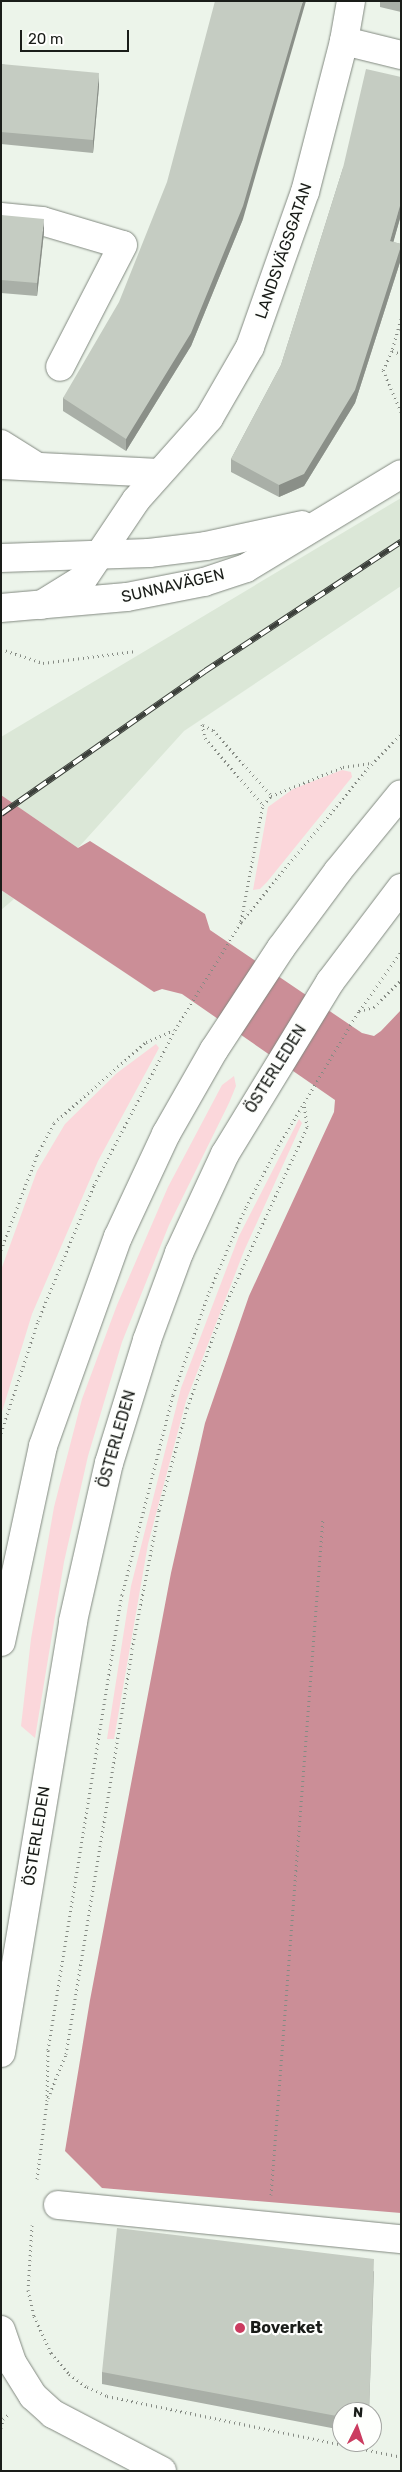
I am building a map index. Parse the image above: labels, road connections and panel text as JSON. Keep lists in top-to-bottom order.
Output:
{
  "streets": {
    "main road": ["LANDSVÄGSGATAN", "SUNNAVÄGEN", "ÖSTERLEDEN"]
  },
  "crossings": [
    ["LANDSVÄGSGATAN", "SUNNAVÄGEN"]
  ],
  "places": ["Boverket"],
  "scale_bar": "20 m",
  "north": "top"
}
